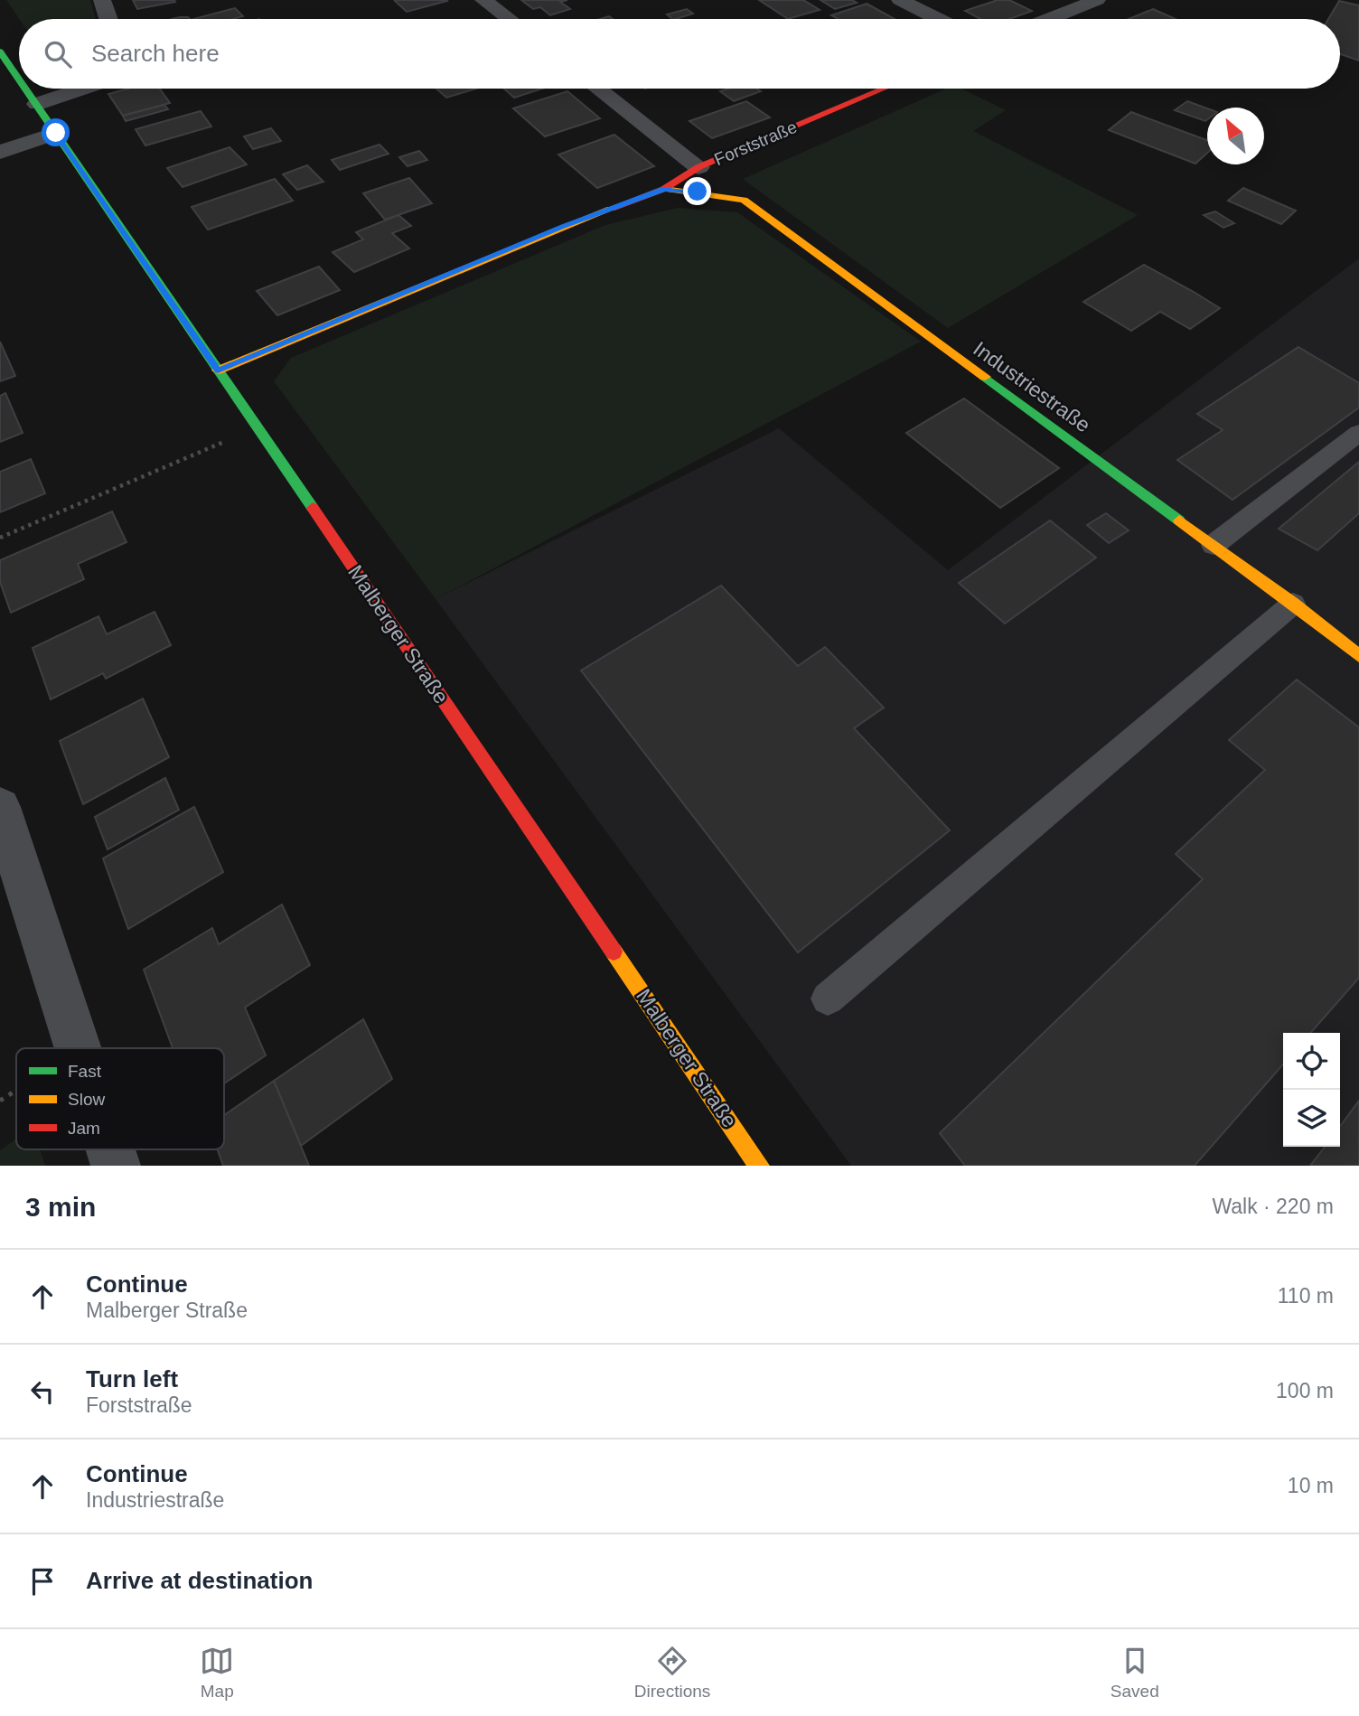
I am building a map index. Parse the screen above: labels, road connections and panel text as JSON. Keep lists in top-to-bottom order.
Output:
{
  "streets": {
    "street": ["Forststraße", "Industriestraße", "Malberger Straße"]
  },
  "crossings": [
    ["Forststraße", "Industriestraße"],
    ["Forststraße", "Malberger Straße"]
  ],
  "legend": ["Fast", "Slow", "Jam"],
  "north": "top left",
  "page": {
    "search": "Search here",
    "heading": ["3 min", "Walk · 220 m"],
    "list": [
      ["Continue", "Malberger Straße", "110 m"],
      ["Turn left", "Forststraße", "100 m"],
      ["Continue", "Industriestraße", "10 m"],
      "Arrive at destination"
    ],
    "nav": ["Map", "Directions", "Saved"]
  }
}
